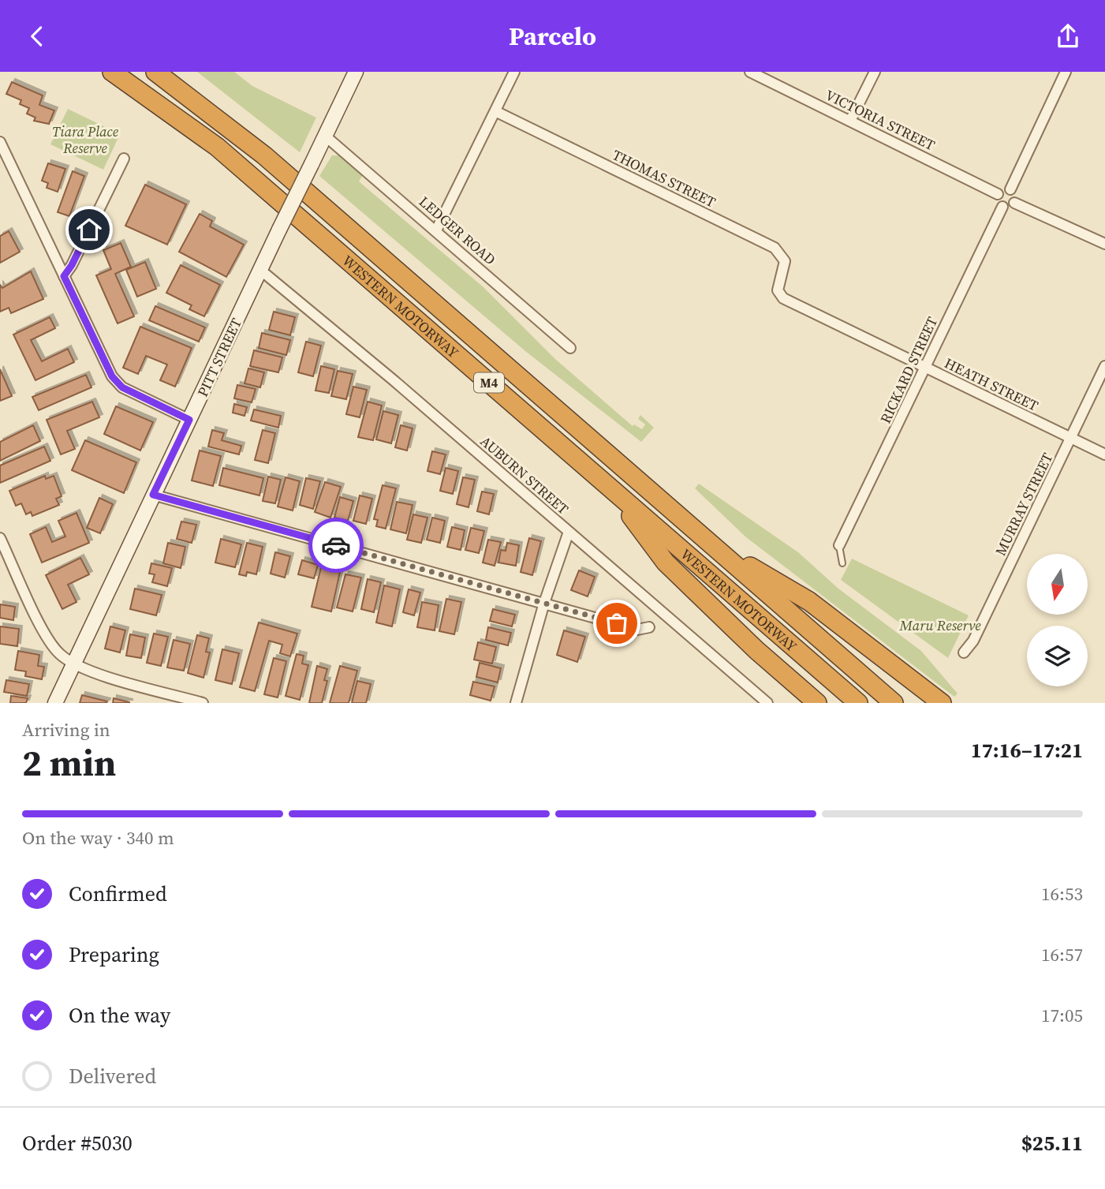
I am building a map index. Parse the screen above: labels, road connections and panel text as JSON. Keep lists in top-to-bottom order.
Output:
{
  "streets": {
    "highway": ["WESTERN MOTORWAY", "M4"],
    "main road": ["PITT STREET"],
    "street": [
      "VICTORIA STREET",
      "THOMAS STREET",
      "LEDGER ROAD",
      "RICKARD STREET",
      "HEATH STREET",
      "AUBURN STREET",
      "MURRAY STREET"
    ]
  },
  "crossings": [
    ["VICTORIA STREET", "RICKARD STREET"],
    ["THOMAS STREET", "HEATH STREET"],
    ["LEDGER ROAD", "PITT STREET"],
    ["WESTERN MOTORWAY", "M4"],
    ["PITT STREET", "AUBURN STREET"],
    ["RICKARD STREET", "HEATH STREET"],
    ["HEATH STREET", "MURRAY STREET"]
  ],
  "parks": ["Tiara Place Reserve", "Maru Reserve"],
  "north": "bottom",
  "page": {
    "header": "Parcelo",
    "heading": ["2 min", "Arriving in", "17:16–17:21"],
    "panel": ["Order #5030", "$25.11"],
    "bar": "On the way · 340 m",
    "list": [
      ["Confirmed", "16:53"],
      ["Preparing", "16:57"],
      ["On the way", "17:05"],
      "Delivered"
    ]
  }
}
